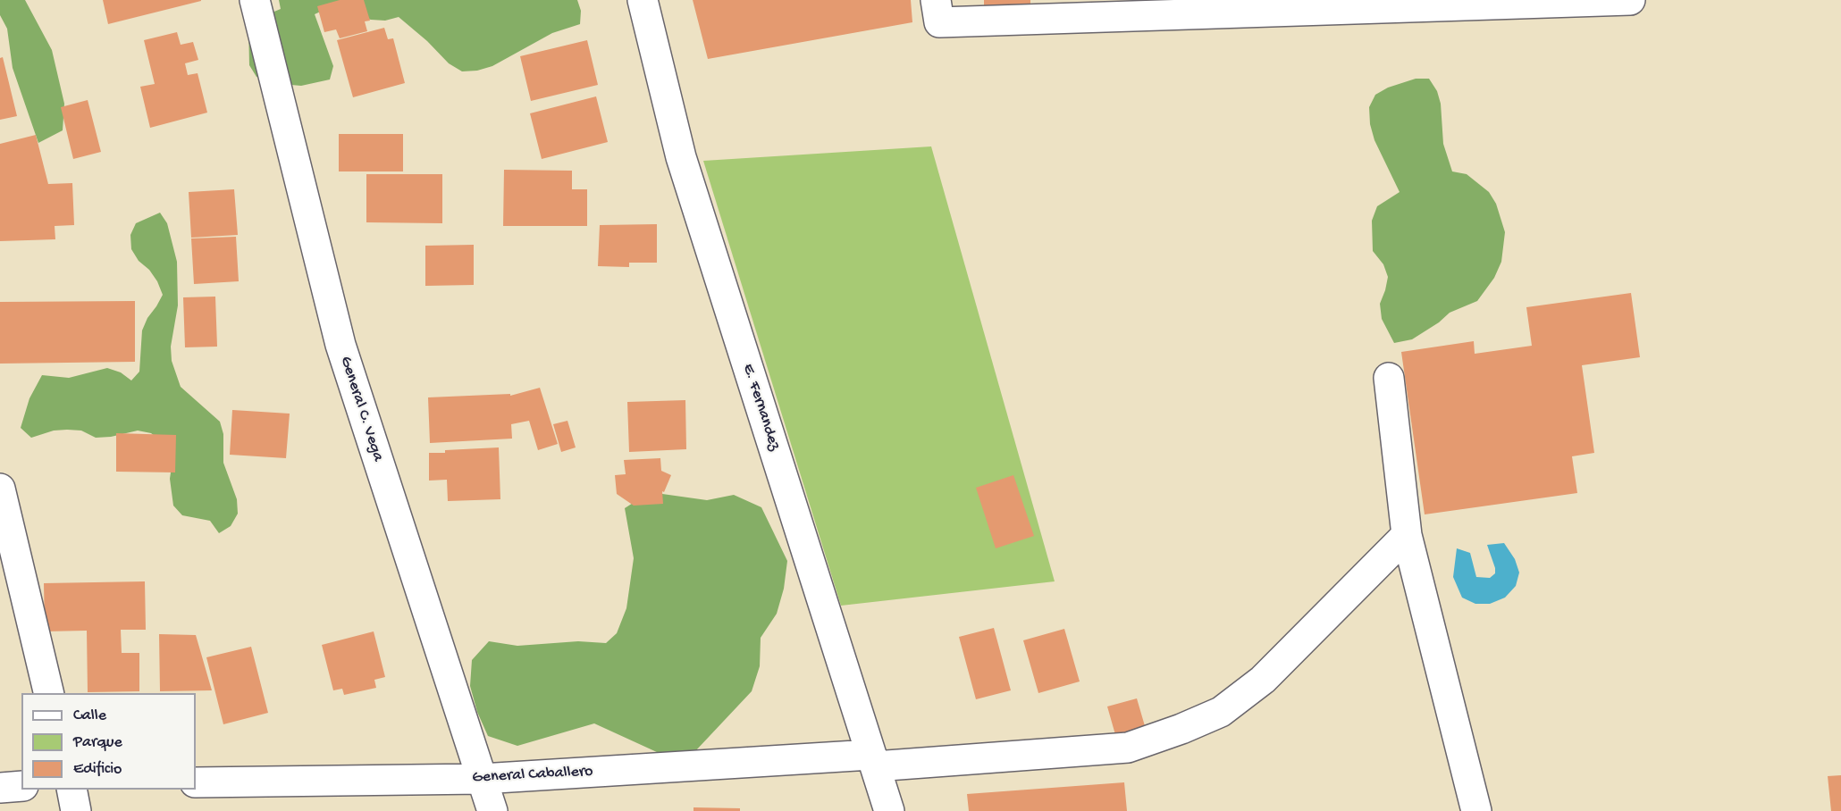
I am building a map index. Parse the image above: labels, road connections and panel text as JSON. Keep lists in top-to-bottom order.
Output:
{
  "streets": {
    "street": ["E. Fernandez", "General C. Vega", "General Caballero"]
  },
  "crossings": [
    ["E. Fernandez", "General Caballero"],
    ["General C. Vega", "General Caballero"]
  ],
  "legend": ["Calle", "Parque", "Edificio"]
}
